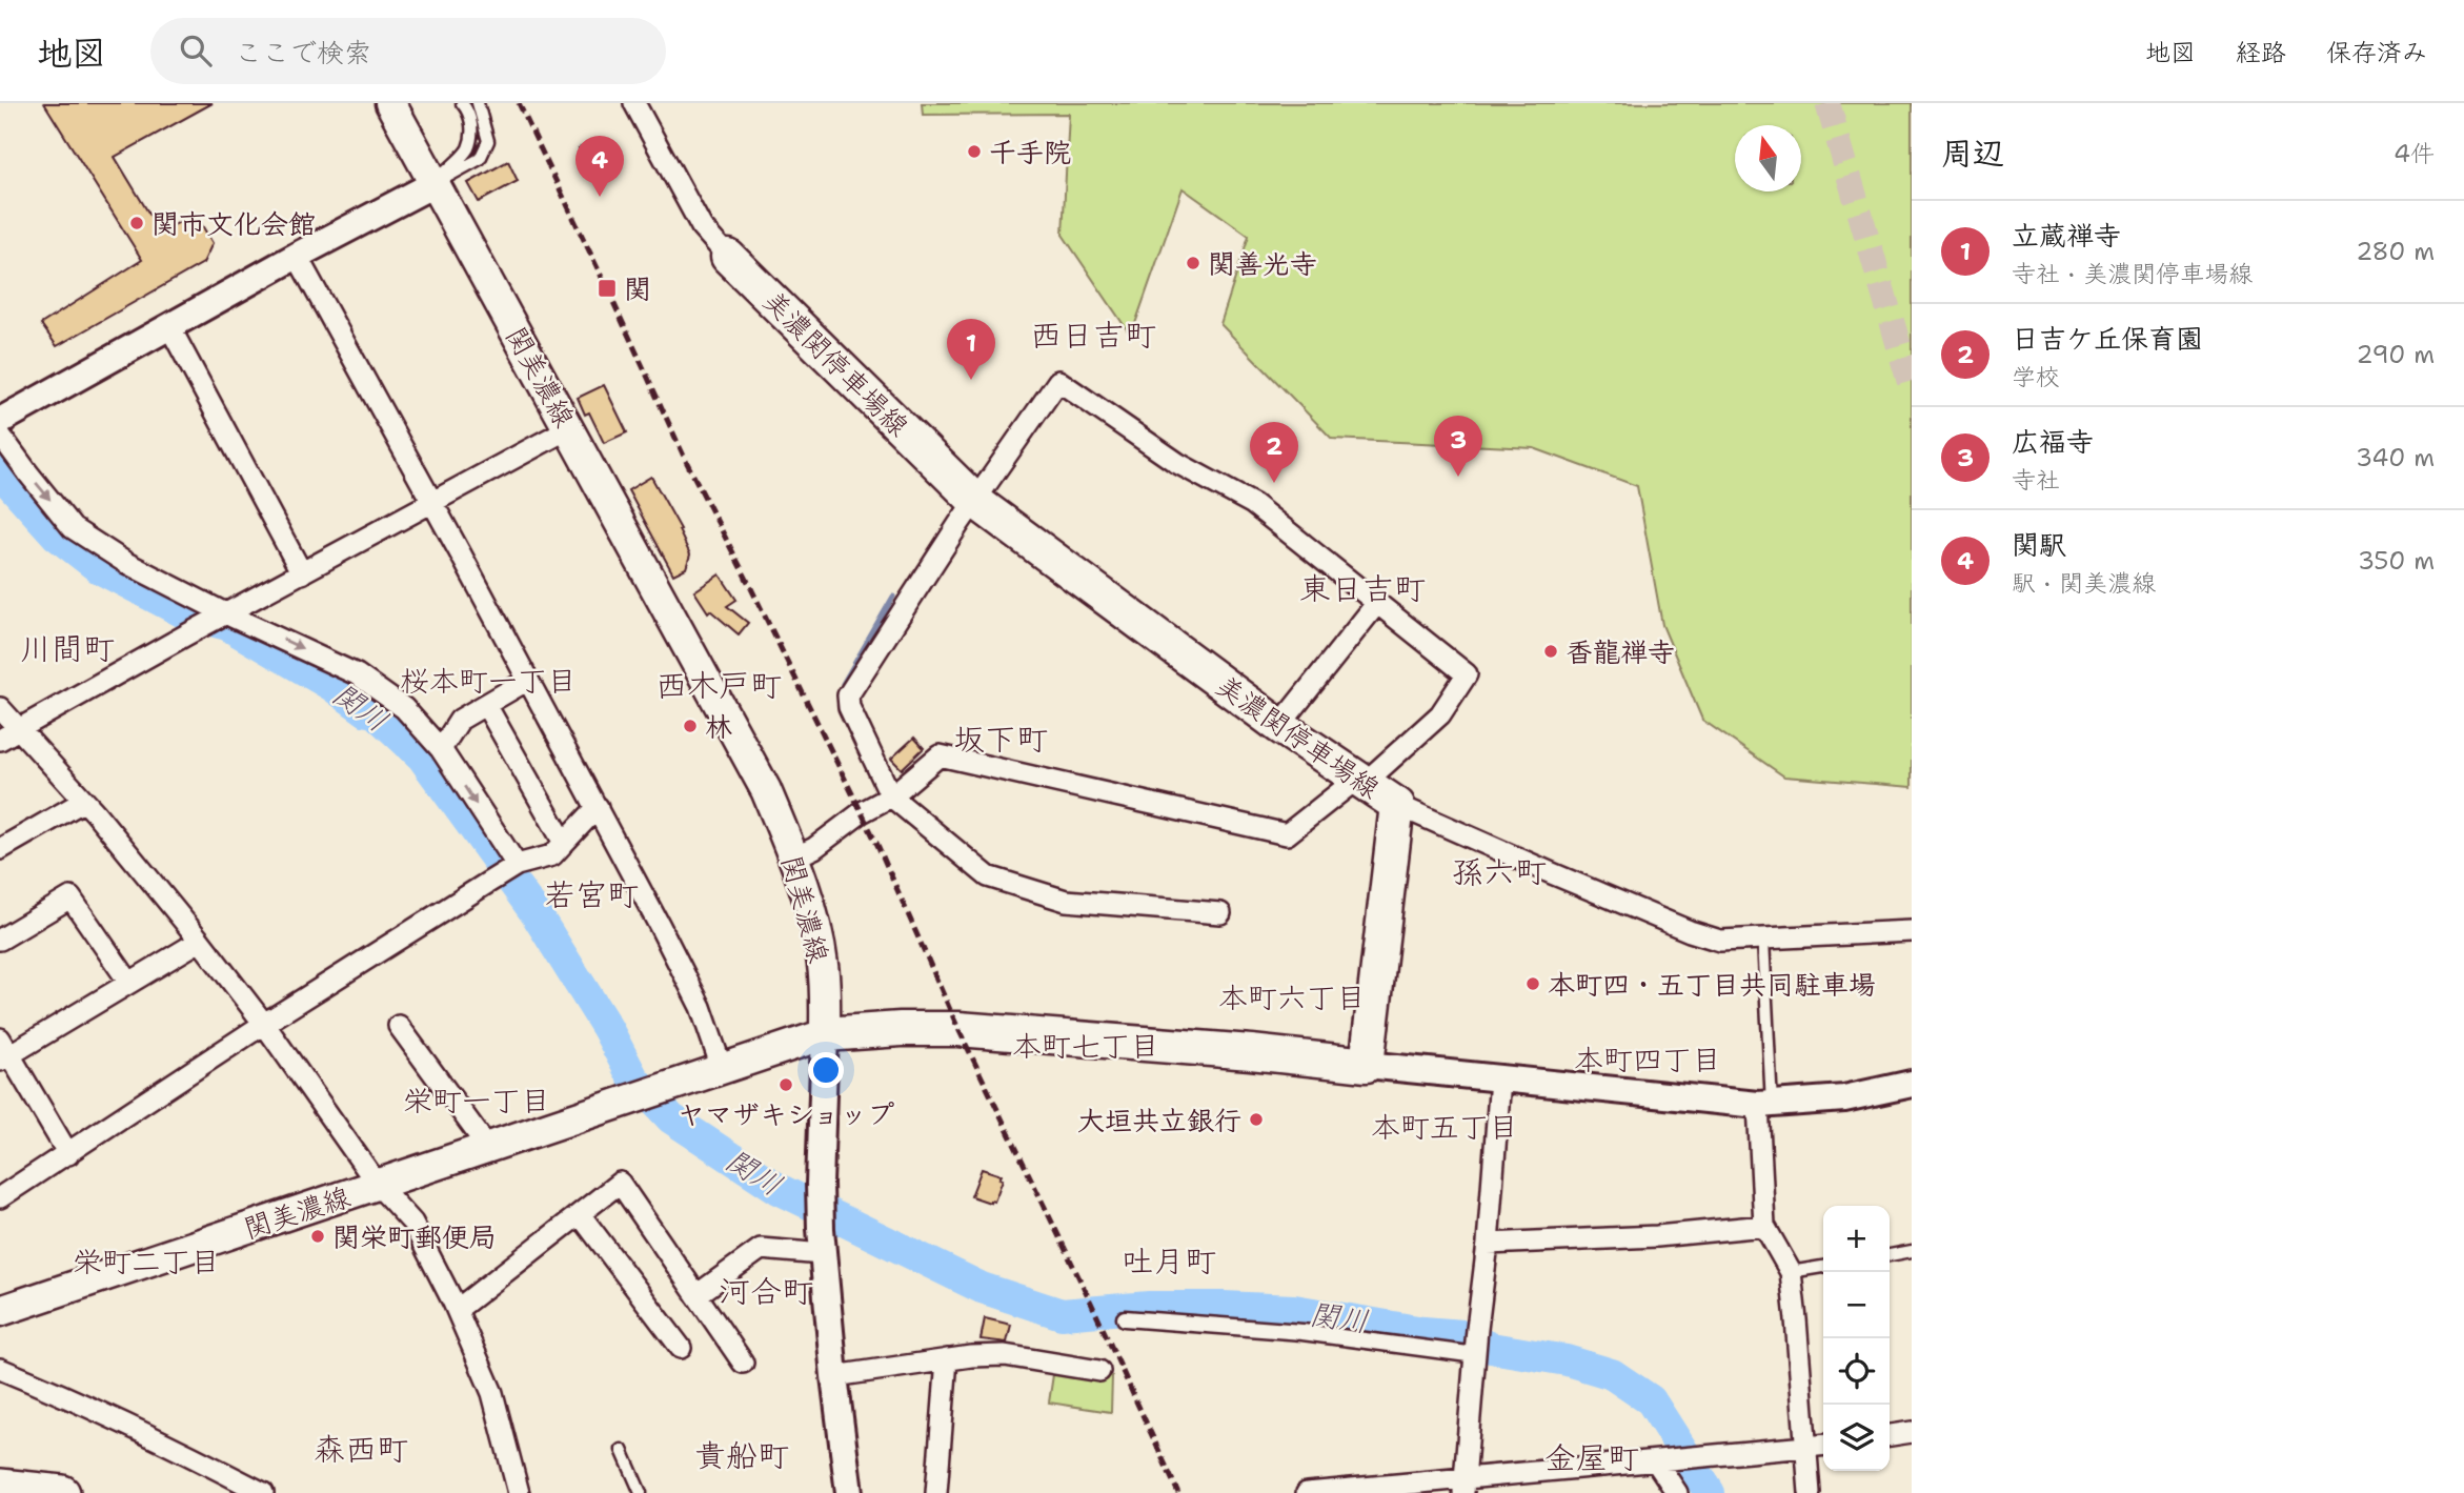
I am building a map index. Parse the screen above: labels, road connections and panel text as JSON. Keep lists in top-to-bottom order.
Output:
{
  "streets": {
    "main road": ["美濃関停車場線", "関美濃線"]
  },
  "districts": [
    "西日吉町",
    "東日吉町",
    "川間町",
    "桜本町一丁目",
    "西木戸町",
    "坂下町",
    "孫六町",
    "若宮町",
    "本町六丁目",
    "本町七丁目",
    "本町四丁目",
    "栄町一丁目",
    "本町五丁目",
    "吐月町",
    "栄町二丁目",
    "河合町",
    "森西町",
    "貴船町",
    "金屋町"
  ],
  "water": ["関川"],
  "places": {
    "other": [
      "千手院",
      "関市文化会館",
      "関善光寺",
      "香龍禅寺",
      "林",
      "本町四・五丁目共同駐車場",
      "ヤマザキショップ",
      "大垣共立銀行",
      "関栄町郵便局"
    ],
    "transit": ["関"]
  },
  "north": "top",
  "page": {
    "header": "地図",
    "search": "ここで検索",
    "nav": ["地図", "経路", "保存済み"],
    "heading": ["周辺", "4件"],
    "pins": [
      "4",
      "1",
      "3",
      "2"
    ],
    "list": [
      {
        "mark": "1",
        "name": "立蔵禅寺",
        "note": "寺社 · 美濃関停車場線",
        "value": "280 m"
      },
      {
        "mark": "2",
        "name": "日吉ケ丘保育園",
        "note": "学校",
        "value": "290 m"
      },
      {
        "mark": "3",
        "name": "広福寺",
        "note": "寺社",
        "value": "340 m"
      },
      {
        "mark": "4",
        "name": "関駅",
        "note": "駅 · 関美濃線",
        "value": "350 m"
      }
    ],
    "map_buttons": ["+", "−"]
  }
}
